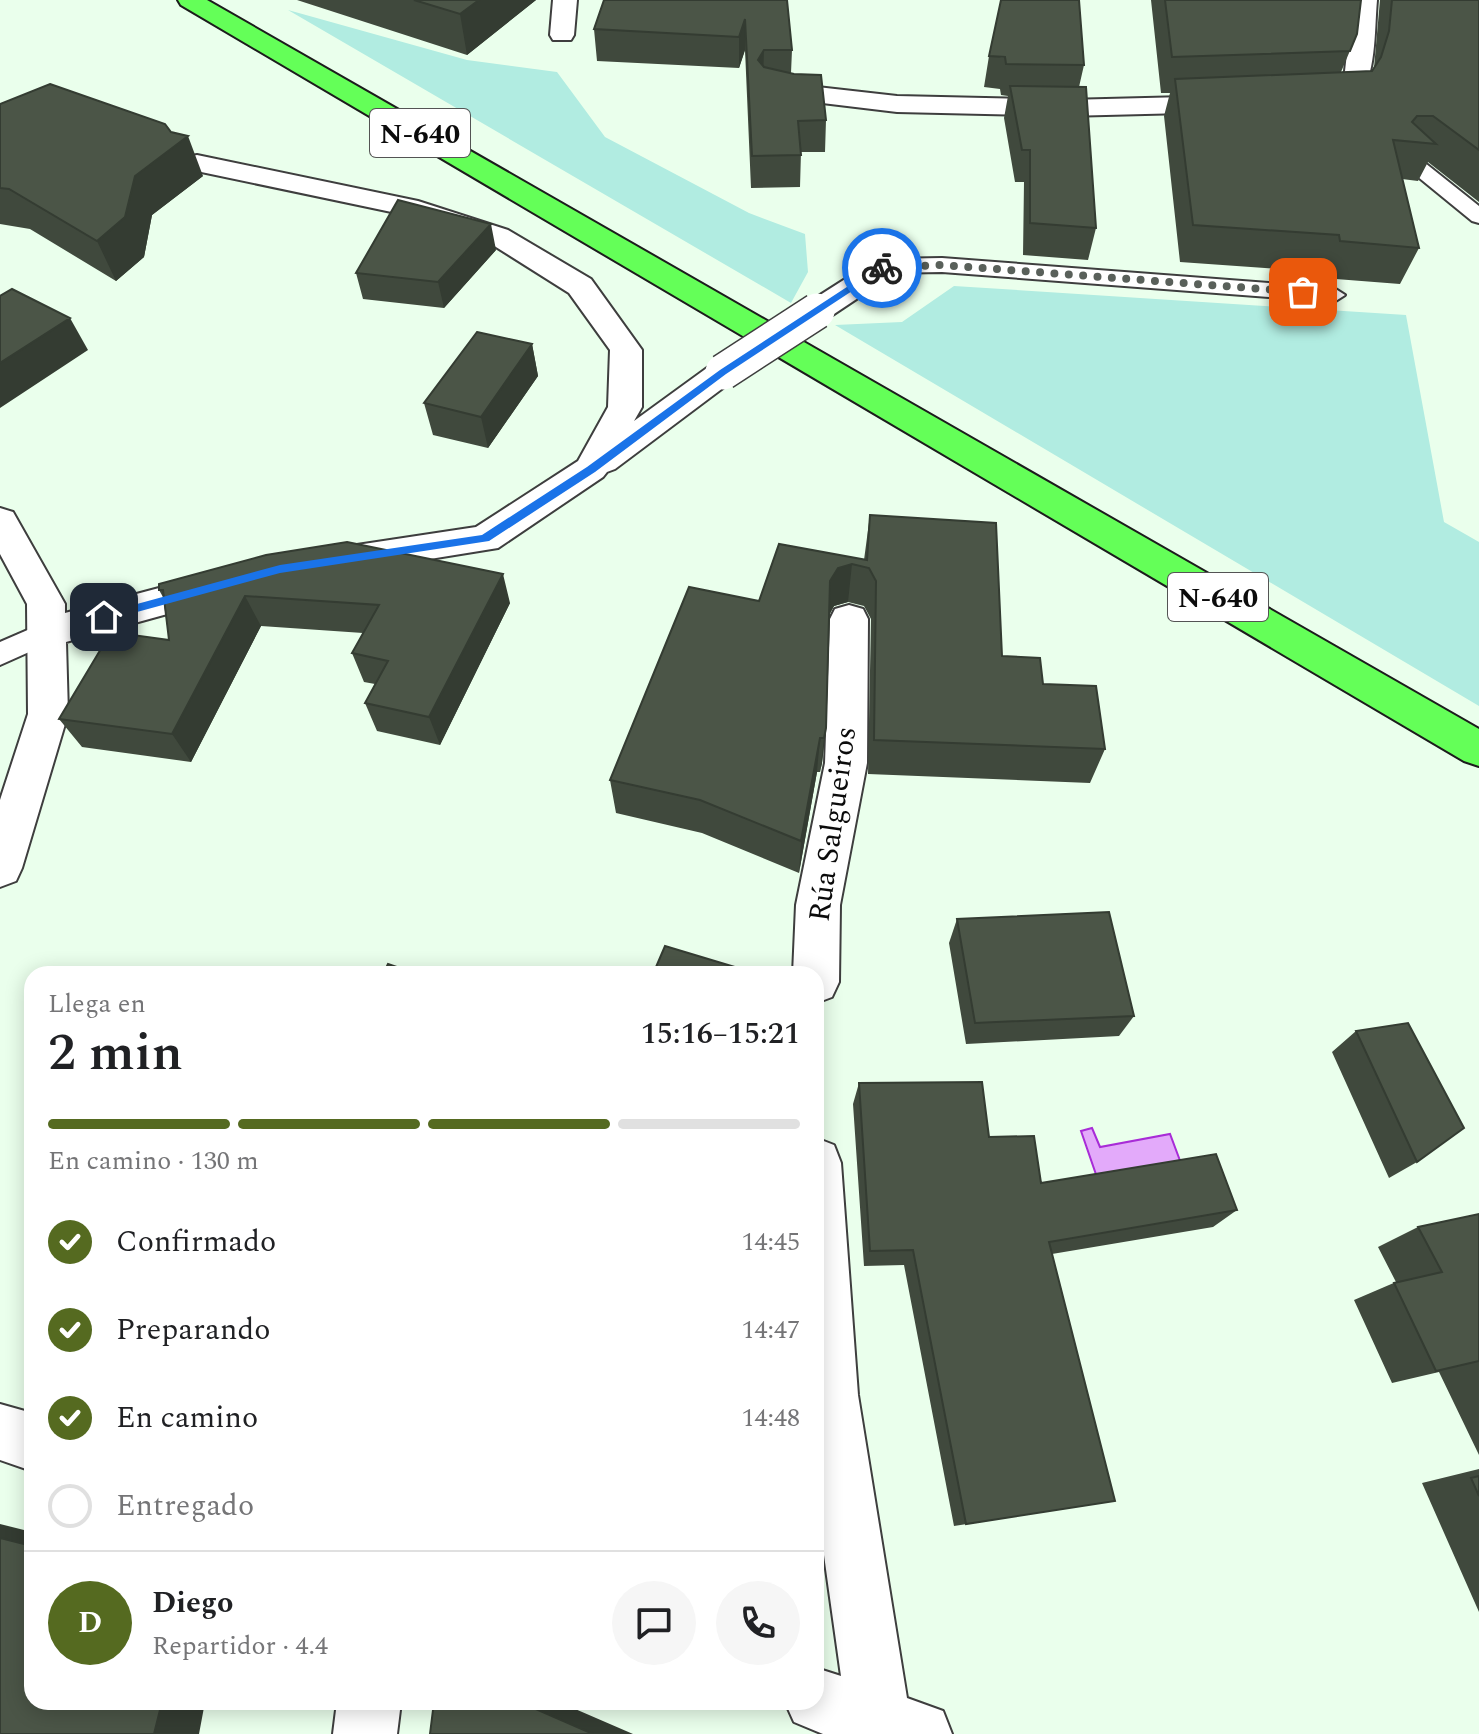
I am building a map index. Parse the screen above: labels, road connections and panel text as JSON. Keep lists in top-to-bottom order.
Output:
{
  "streets": {
    "highway": ["N-640"],
    "street": ["Rúa Salgueiros"]
  },
  "page": {
    "heading": ["2 min", "Llega en", "15:16–15:21"],
    "panel": ["Diego", "Repartidor · 4.4"],
    "bar": "En camino · 130 m",
    "list": [
      ["Confirmado", "14:45"],
      ["Preparando", "14:47"],
      ["En camino", "14:48"],
      "Entregado"
    ],
    "round": "D"
  }
}
